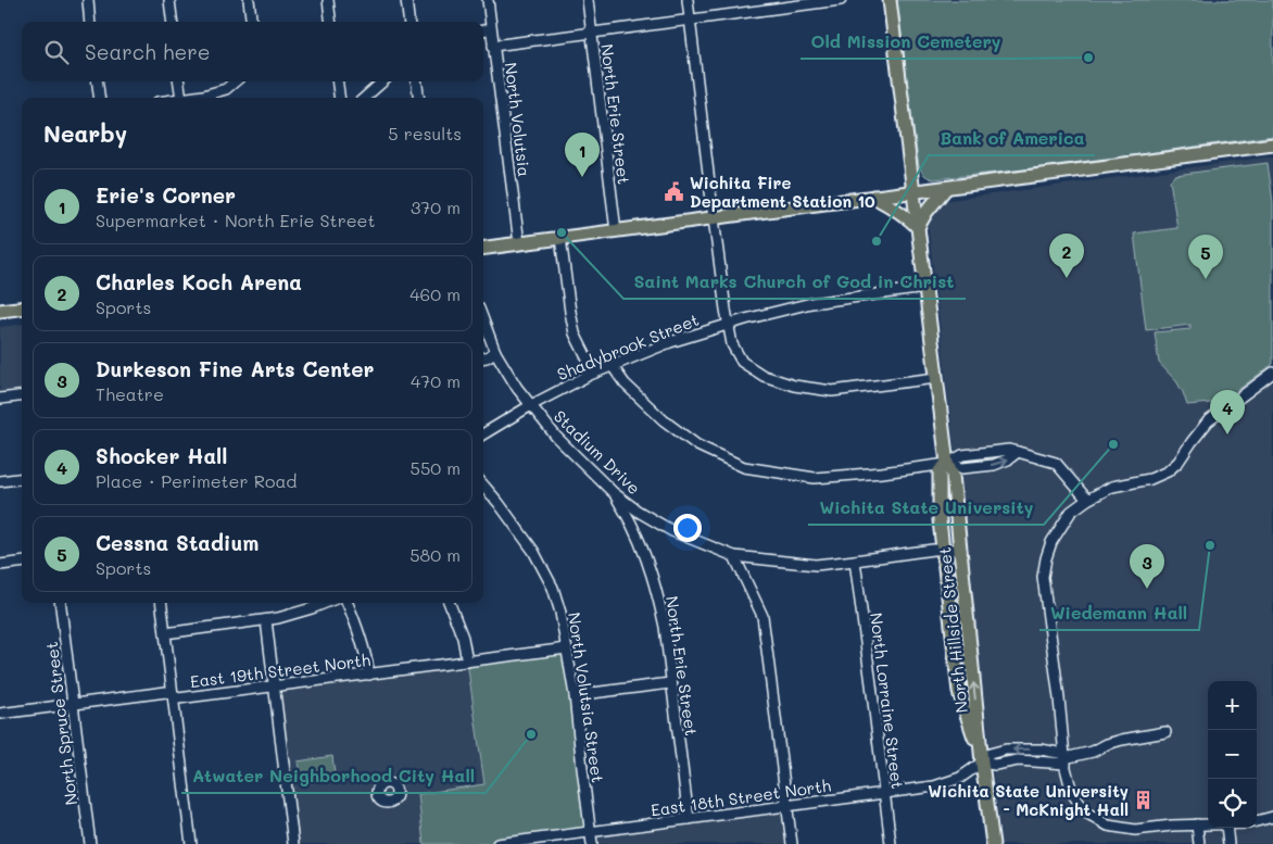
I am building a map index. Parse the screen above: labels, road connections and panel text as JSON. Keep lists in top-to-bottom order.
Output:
{
  "streets": {
    "main road": ["North Hillside Street"],
    "street": [
      "North Erie Street",
      "North Volutsia",
      "Shadybrook Street",
      "Stadium Drive",
      "East 19th Street North",
      "North Volutsia Street",
      "North Lorraine Street",
      "North Spruce Street",
      "East 18th Street North"
    ]
  },
  "crossings": [
    ["North Erie Street", "Stadium Drive"],
    ["North Erie Street", "East 18th Street North"],
    ["Shadybrook Street", "Stadium Drive"],
    ["Shadybrook Street", "North Hillside Street"],
    ["Stadium Drive", "North Hillside Street"],
    ["Stadium Drive", "North Lorraine Street"],
    ["North Hillside Street", "East 18th Street North"],
    ["East 19th Street North", "North Volutsia Street"],
    ["East 19th Street North", "North Spruce Street"],
    ["North Volutsia Street", "East 18th Street North"],
    ["North Lorraine Street", "East 18th Street North"]
  ],
  "places": {
    "other": [
      "Old Mission Cemetery",
      "Saint Marks Church of God in Christ",
      "Bank of America",
      "Wichita State University",
      "Wiedemann Hall",
      "Atwater Neighborhood City Hall"
    ],
    "public building": ["Wichita Fire Department Station 10"],
    "building": ["Wichita State University - McKnight Hall"]
  },
  "page": {
    "search": "Search here",
    "heading": ["Nearby", "5 results"],
    "pins": [
      "1",
      "2",
      "5",
      "4",
      "3"
    ],
    "list": [
      {
        "mark": "1",
        "name": "Erie's Corner",
        "note": "Supermarket · North Erie Street",
        "value": "370 m"
      },
      {
        "mark": "2",
        "name": "Charles Koch Arena",
        "note": "Sports",
        "value": "460 m"
      },
      {
        "mark": "3",
        "name": "Durkeson Fine Arts Center",
        "note": "Theatre",
        "value": "470 m"
      },
      {
        "mark": "4",
        "name": "Shocker Hall",
        "note": "Place · Perimeter Road",
        "value": "550 m"
      },
      {
        "mark": "5",
        "name": "Cessna Stadium",
        "note": "Sports",
        "value": "580 m"
      }
    ],
    "map_buttons": ["+", "−"]
  }
}
